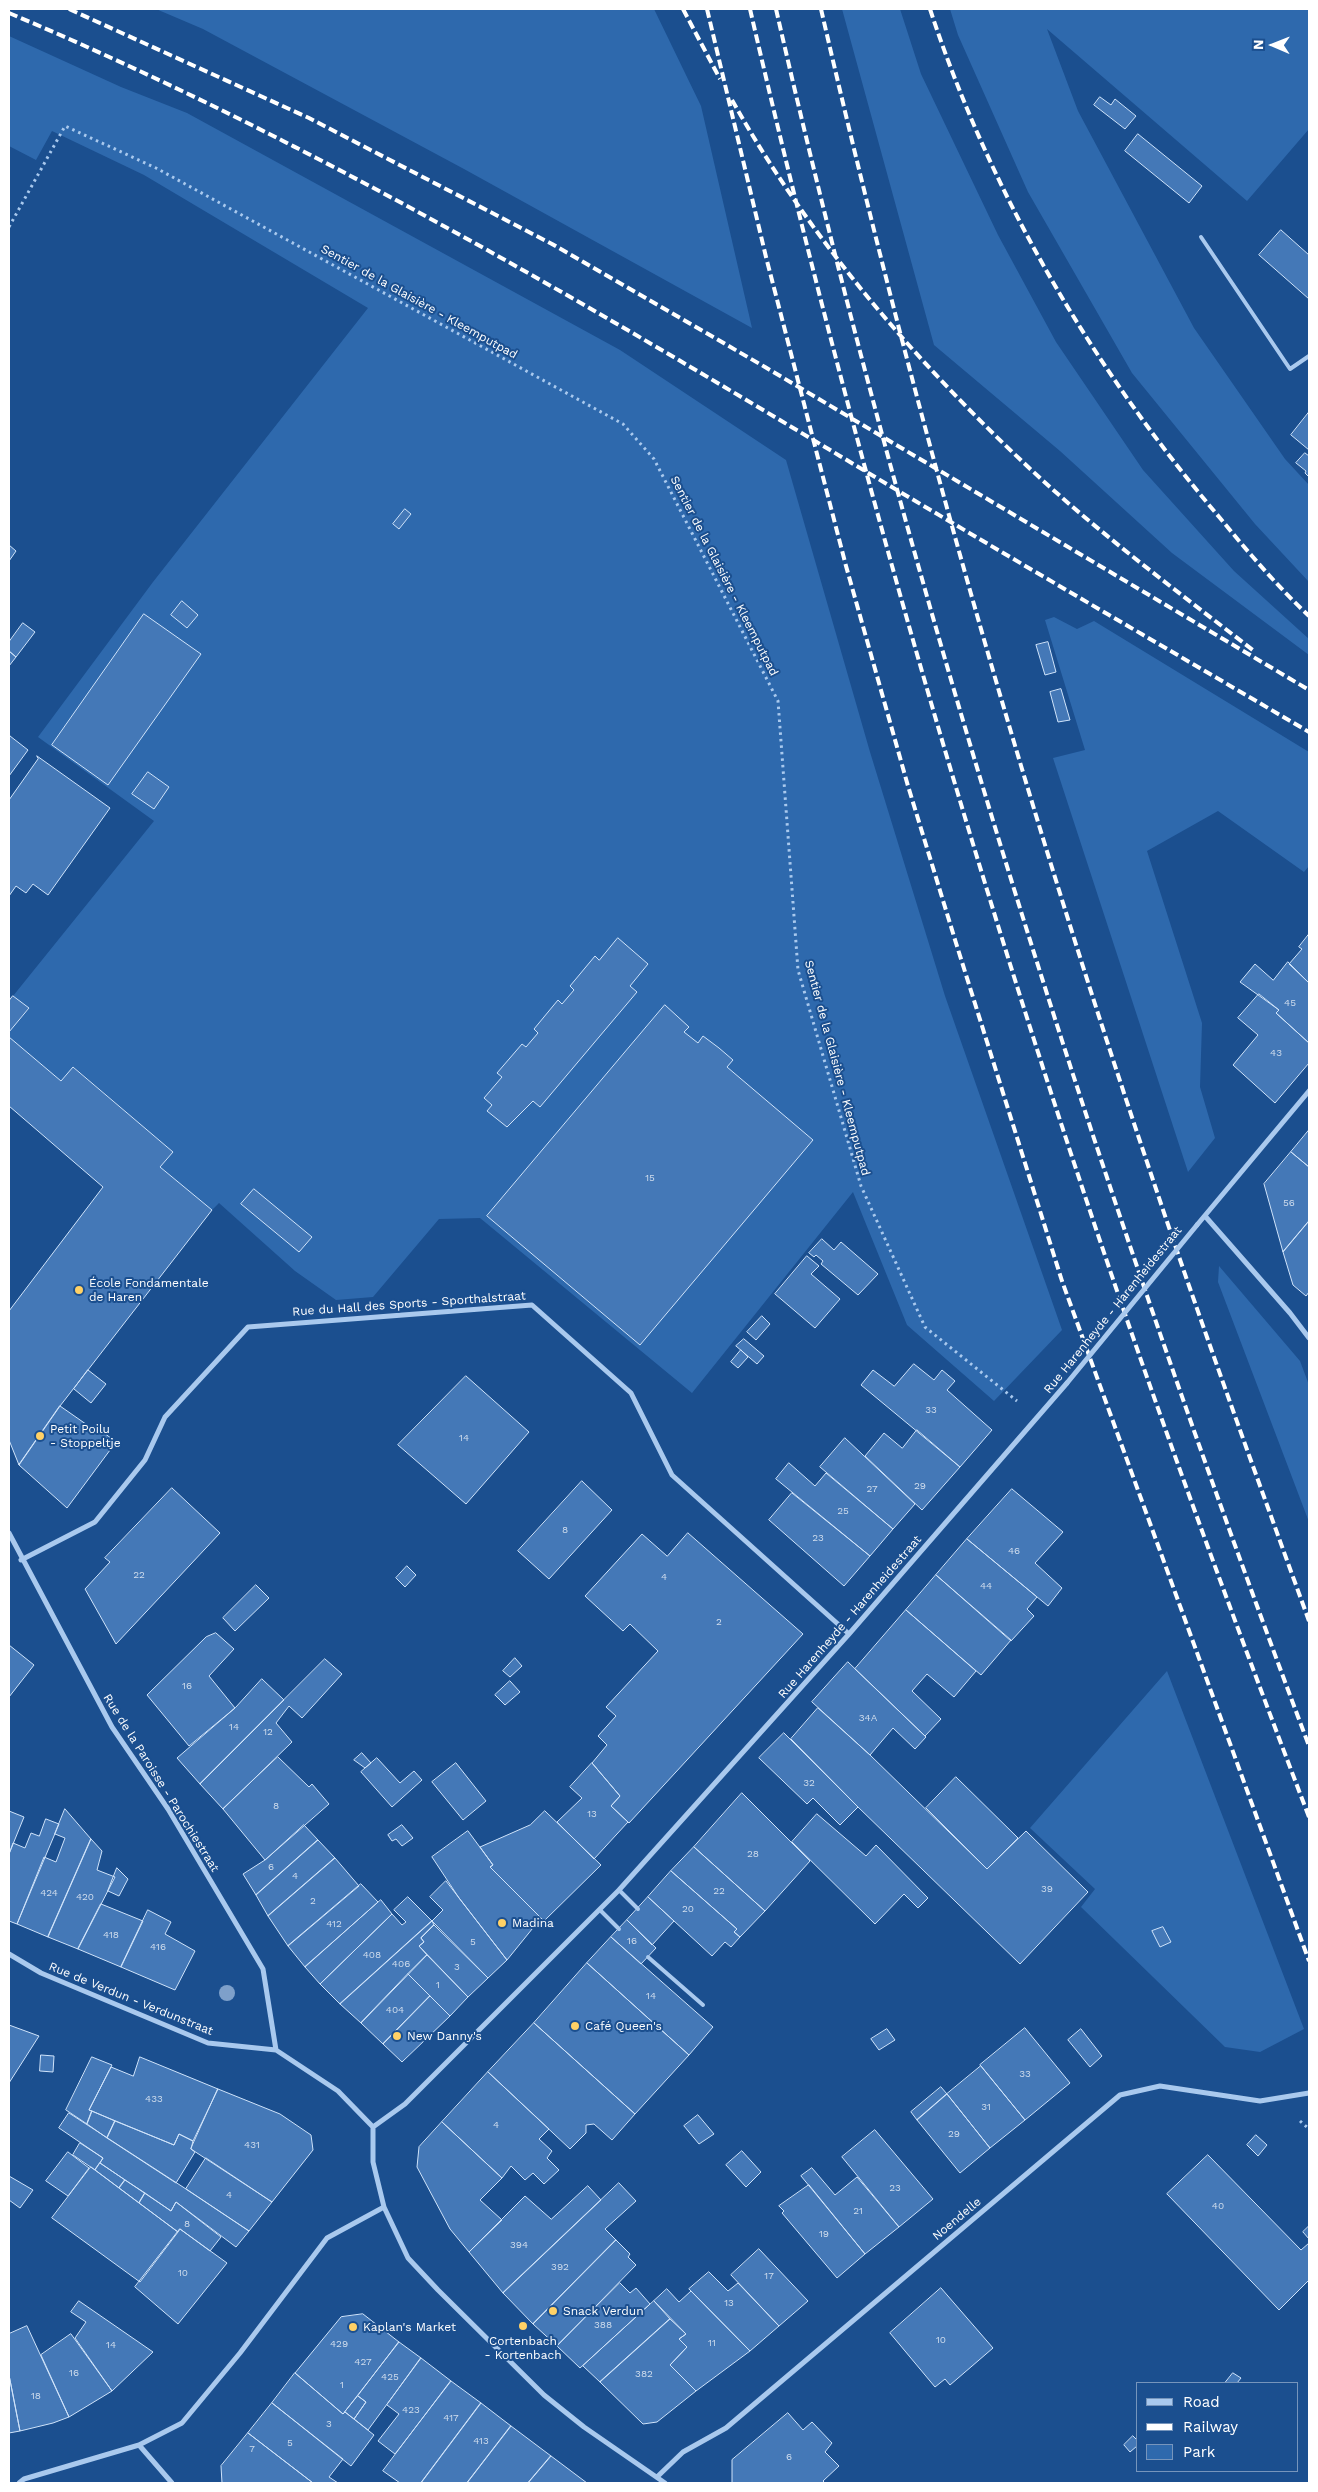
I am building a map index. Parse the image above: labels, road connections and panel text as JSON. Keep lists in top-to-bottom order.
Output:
{
  "streets": {
    "street": [
      "Rue du Hall des Sports - Sporthalstraat",
      "Rue Harenheyde - Harenheidestraat",
      "Rue de la Paroisse - Parochiestraat",
      "Rue de Verdun - Verdunstraat",
      "Noendelle"
    ],
    "path": ["Sentier de la Glaisière - Kleemputpad"]
  },
  "crossings": [
    ["Sentier de la Glaisière - Kleemputpad", "Rue Harenheyde - Harenheidestraat"],
    ["Rue du Hall des Sports - Sporthalstraat", "Rue Harenheyde - Harenheidestraat"],
    ["Rue du Hall des Sports - Sporthalstraat", "Rue de la Paroisse - Parochiestraat"],
    ["Rue Harenheyde - Harenheidestraat", "Rue de Verdun - Verdunstraat"],
    ["Rue de la Paroisse - Parochiestraat", "Rue de Verdun - Verdunstraat"]
  ],
  "places": [
    "École Fondamentale de Haren",
    "Petit Poilu - Stoppeltje",
    "Madina",
    "Café Queen's",
    "New Danny's",
    "Snack Verdun",
    "Cortenbach - Kortenbach",
    "Kaplan's Market"
  ],
  "house_numbers": [
    "45",
    "43",
    "15",
    "56",
    "33",
    "14",
    "29",
    "27",
    "25",
    "8",
    "23",
    "46",
    "22",
    "4",
    "44",
    "2",
    "16",
    "34A",
    "14",
    "12",
    "32",
    "8",
    "13",
    "28",
    "6",
    "4",
    "39",
    "22",
    "424",
    "420",
    "2",
    "20",
    "412",
    "418",
    "16",
    "5",
    "416",
    "408",
    "406",
    "3",
    "1",
    "14",
    "404",
    "33",
    "433",
    "31",
    "4",
    "29",
    "431",
    "23",
    "4",
    "40",
    "21",
    "8",
    "19",
    "394",
    "392",
    "10",
    "17",
    "13",
    "388",
    "10",
    "11",
    "429",
    "14",
    "427",
    "16",
    "382",
    "425",
    "1",
    "18",
    "423",
    "417",
    "3",
    "413",
    "5",
    "7",
    "6"
  ],
  "legend": ["Road", "Railway", "Park"],
  "north": "left"
}
